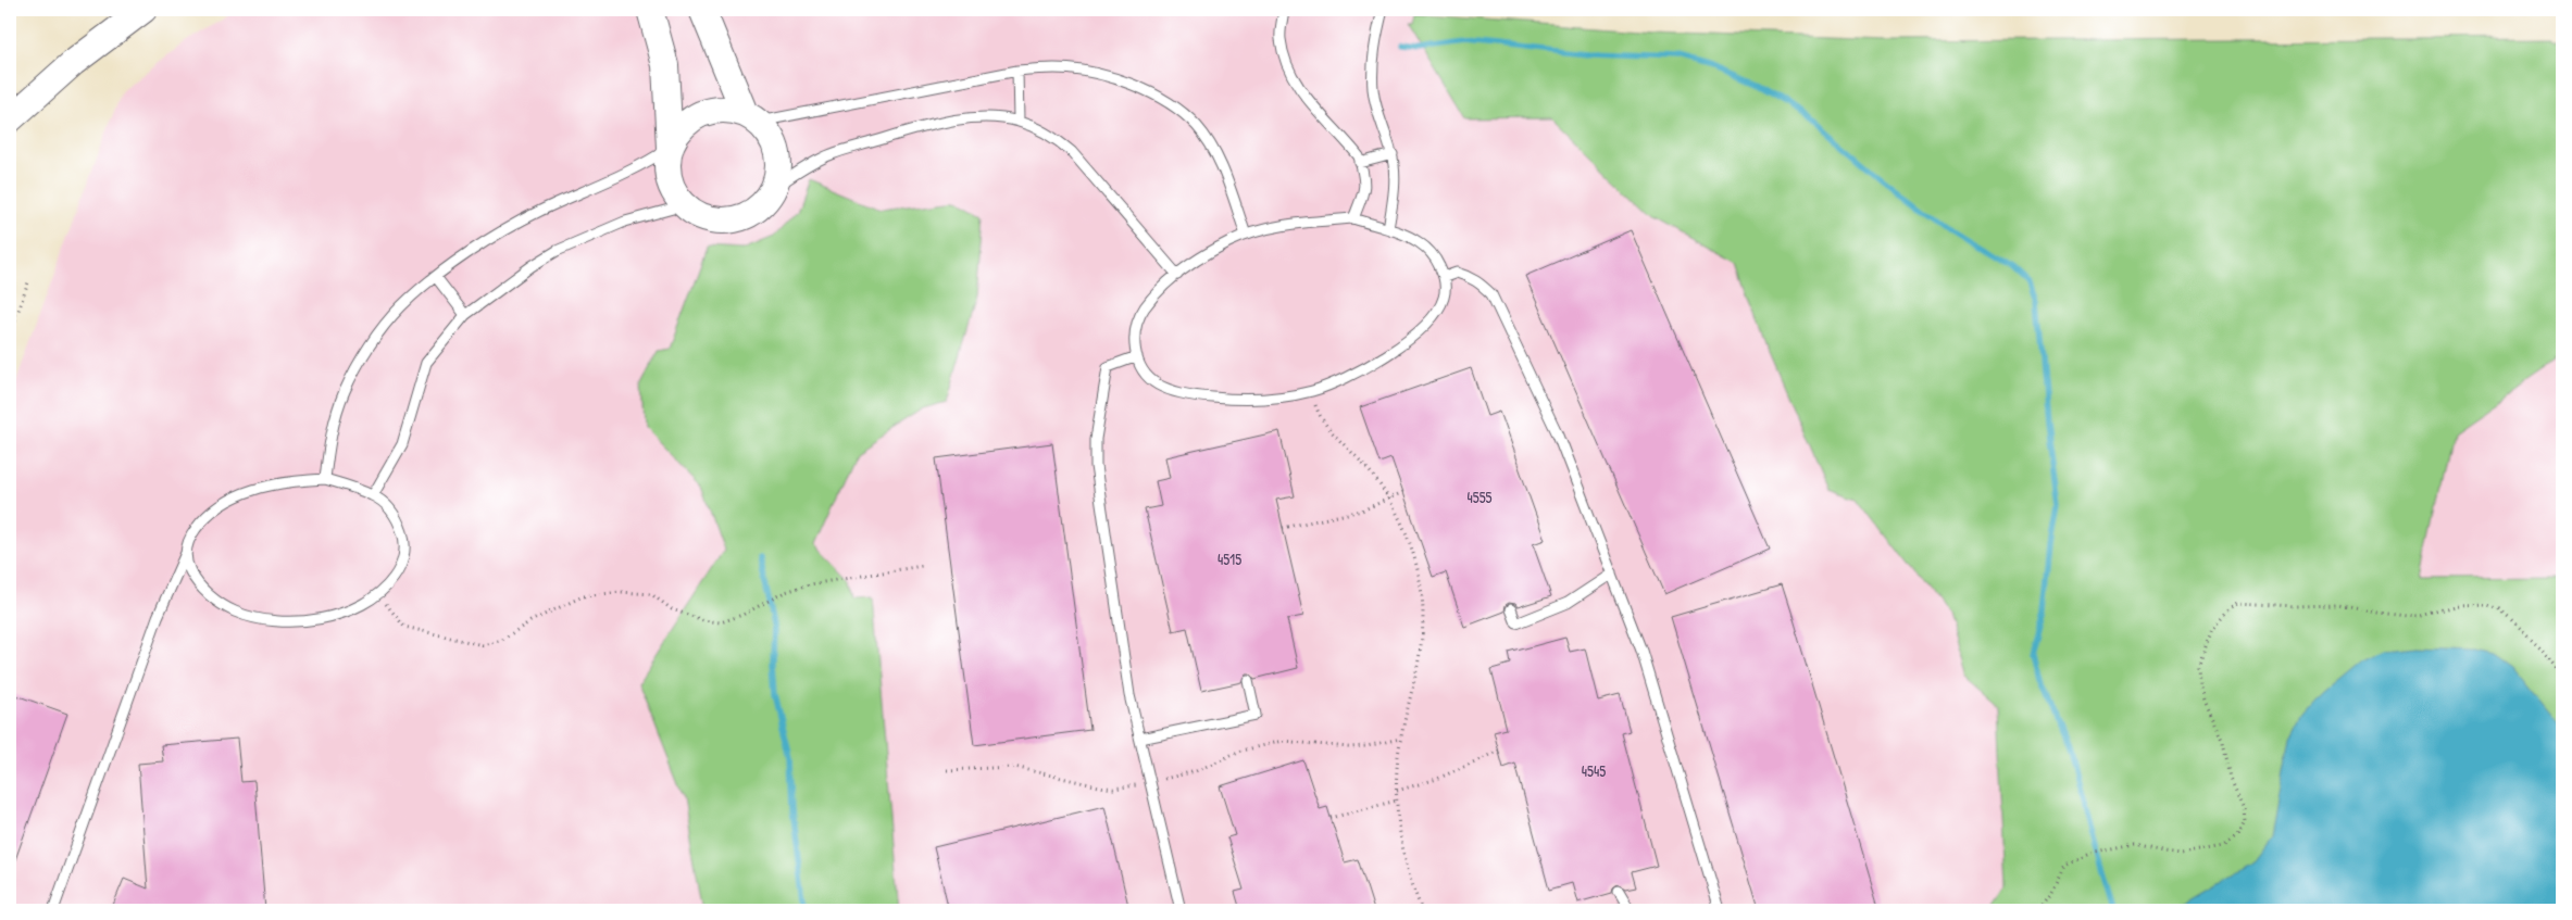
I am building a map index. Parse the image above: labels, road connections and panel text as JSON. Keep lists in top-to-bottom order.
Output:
{
  "house_numbers": ["4555", "4515", "4545"]
}
